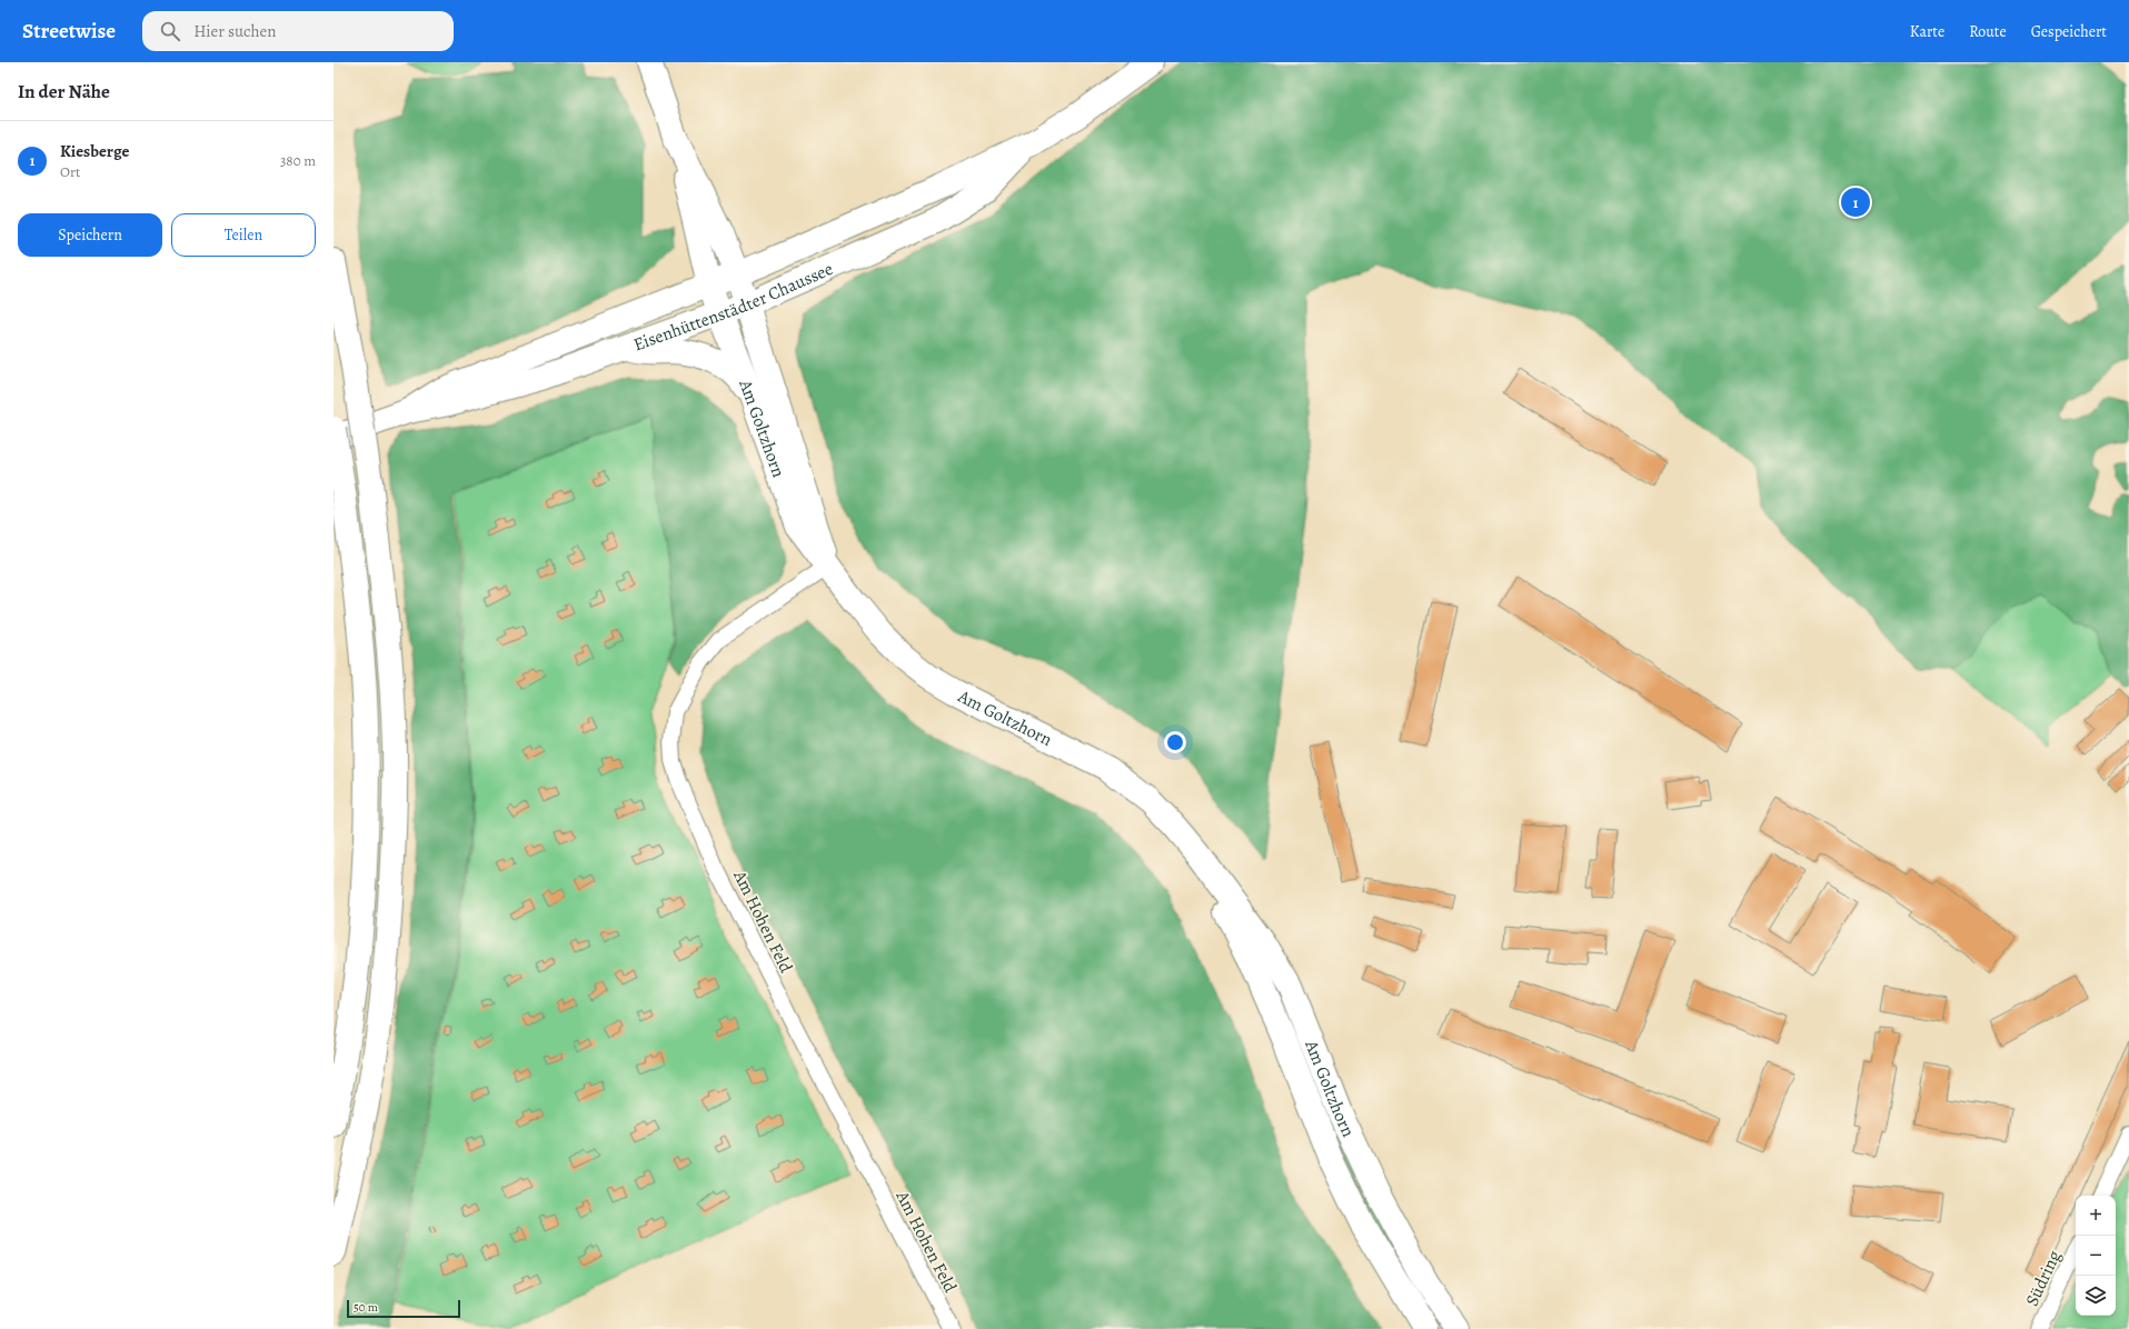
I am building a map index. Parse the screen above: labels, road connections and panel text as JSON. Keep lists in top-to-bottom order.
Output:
{
  "streets": {
    "main road": ["Eisenhüttenstädter Chaussee", "Am Goltzhorn"],
    "street": ["Am Hohen Feld", "Südring"]
  },
  "crossings": [
    ["Eisenhüttenstädter Chaussee", "Am Goltzhorn"],
    ["Am Goltzhorn", "Am Hohen Feld"]
  ],
  "scale_bar": "50 m",
  "page": {
    "header": "Streetwise",
    "search": "Hier suchen",
    "nav": ["Karte", "Route", "Gespeichert"],
    "heading": "In der Nähe",
    "list": [
      {
        "mark": "1",
        "name": "Kiesberge",
        "note": "Ort",
        "value": "380 m"
      }
    ],
    "pins": "1",
    "buttons": ["Speichern", "Teilen"],
    "map_buttons": ["+", "−"],
    "scale": "50 m"
  }
}
